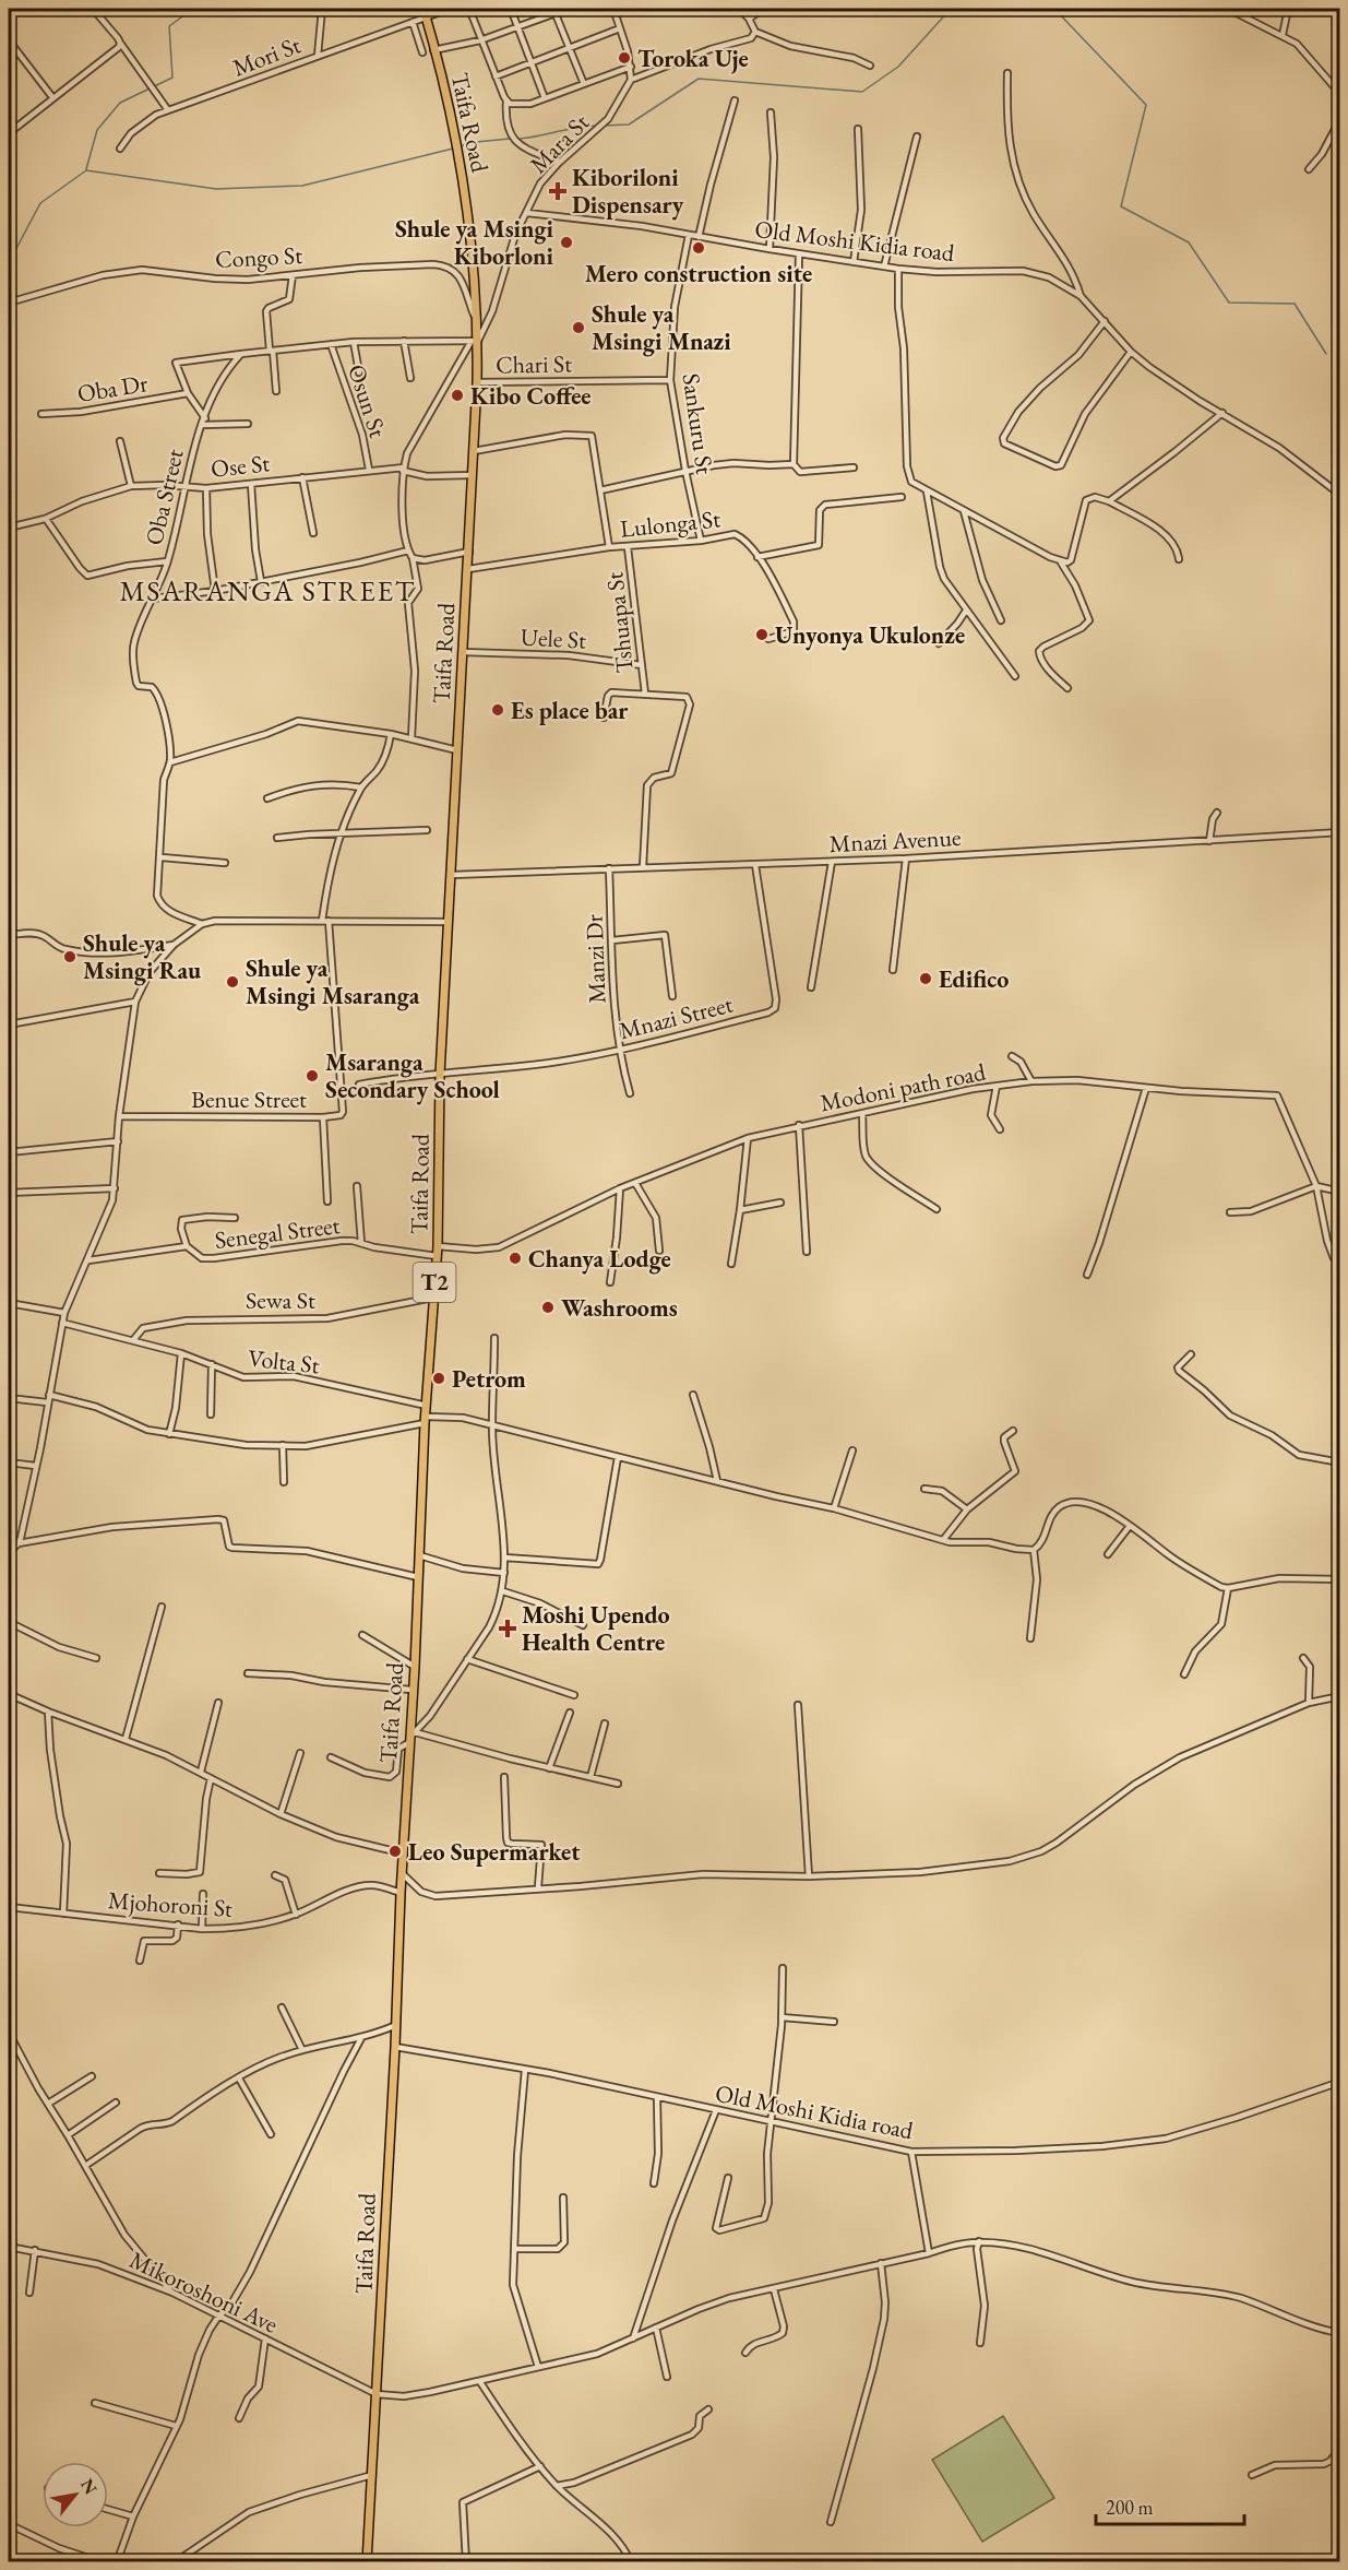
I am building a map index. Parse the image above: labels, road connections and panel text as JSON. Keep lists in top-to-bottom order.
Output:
{
  "streets": {
    "highway": ["Taifa Road", "T2"],
    "street": [
      "Mori St",
      "Mara St",
      "Old Moshi Kidia road",
      "Congo St",
      "Chari St",
      "Oba Dr",
      "Osun St",
      "Sankuru St",
      "Ose St",
      "Oba Street",
      "Lulonga St",
      "Tshuapa St",
      "Uele St",
      "Mnazi Avenue",
      "Manzi Dr",
      "Mnazi Street",
      "Modoni path road",
      "Benue Street",
      "Senegal Street",
      "Sewa St",
      "Volta St",
      "Mjohoroni St",
      "Mikoroshoni Ave"
    ]
  },
  "crossings": [
    ["Mori St", "Taifa Road"],
    ["Taifa Road", "Mara St"],
    ["Taifa Road", "Old Moshi Kidia road"],
    ["Taifa Road", "Congo St"],
    ["Taifa Road", "Chari St"],
    ["Taifa Road", "Ose St"],
    ["Taifa Road", "Lulonga St"],
    ["Taifa Road", "Uele St"],
    ["Taifa Road", "Mnazi Avenue"],
    ["Taifa Road", "Mnazi Street"],
    ["Taifa Road", "Modoni path road"],
    ["Taifa Road", "Senegal Street"],
    ["Taifa Road", "Sewa St"],
    ["Taifa Road", "Volta St"],
    ["Taifa Road", "Mjohoroni St"],
    ["Taifa Road", "Mikoroshoni Ave"],
    ["Mara St", "Old Moshi Kidia road"],
    ["Mara St", "Ose St"],
    ["Old Moshi Kidia road", "Sankuru St"],
    ["Chari St", "Sankuru St"],
    ["Oba Dr", "Oba Street"],
    ["Osun St", "Ose St"],
    ["Sankuru St", "Lulonga St"],
    ["Ose St", "Oba Street"],
    ["Lulonga St", "Tshuapa St"],
    ["Tshuapa St", "Uele St"],
    ["Mnazi Avenue", "Manzi Dr"],
    ["Mnazi Avenue", "Mnazi Street"],
    ["Manzi Dr", "Mnazi Street"],
    ["Sewa St", "Volta St"]
  ],
  "districts": ["MSARANGA STREET"],
  "places": {
    "other": [
      "Toroka Uje",
      "Shule ya Msingi Kiborloni",
      "Mero construction site",
      "Shule ya Msingi Mnazi",
      "Kibo Coffee",
      "Unyonya Ukulonze",
      "Es place bar",
      "Shule ya Msingi Rau",
      "Edifico",
      "Shule ya Msingi Msaranga",
      "Msaranga Secondary School",
      "Chanya Lodge",
      "Washrooms",
      "Petrom",
      "Leo Supermarket"
    ],
    "health": ["Kiboriloni Dispensary", "Moshi Upendo Health Centre"]
  },
  "scale_bar": "200 m",
  "north": "top right"
}
